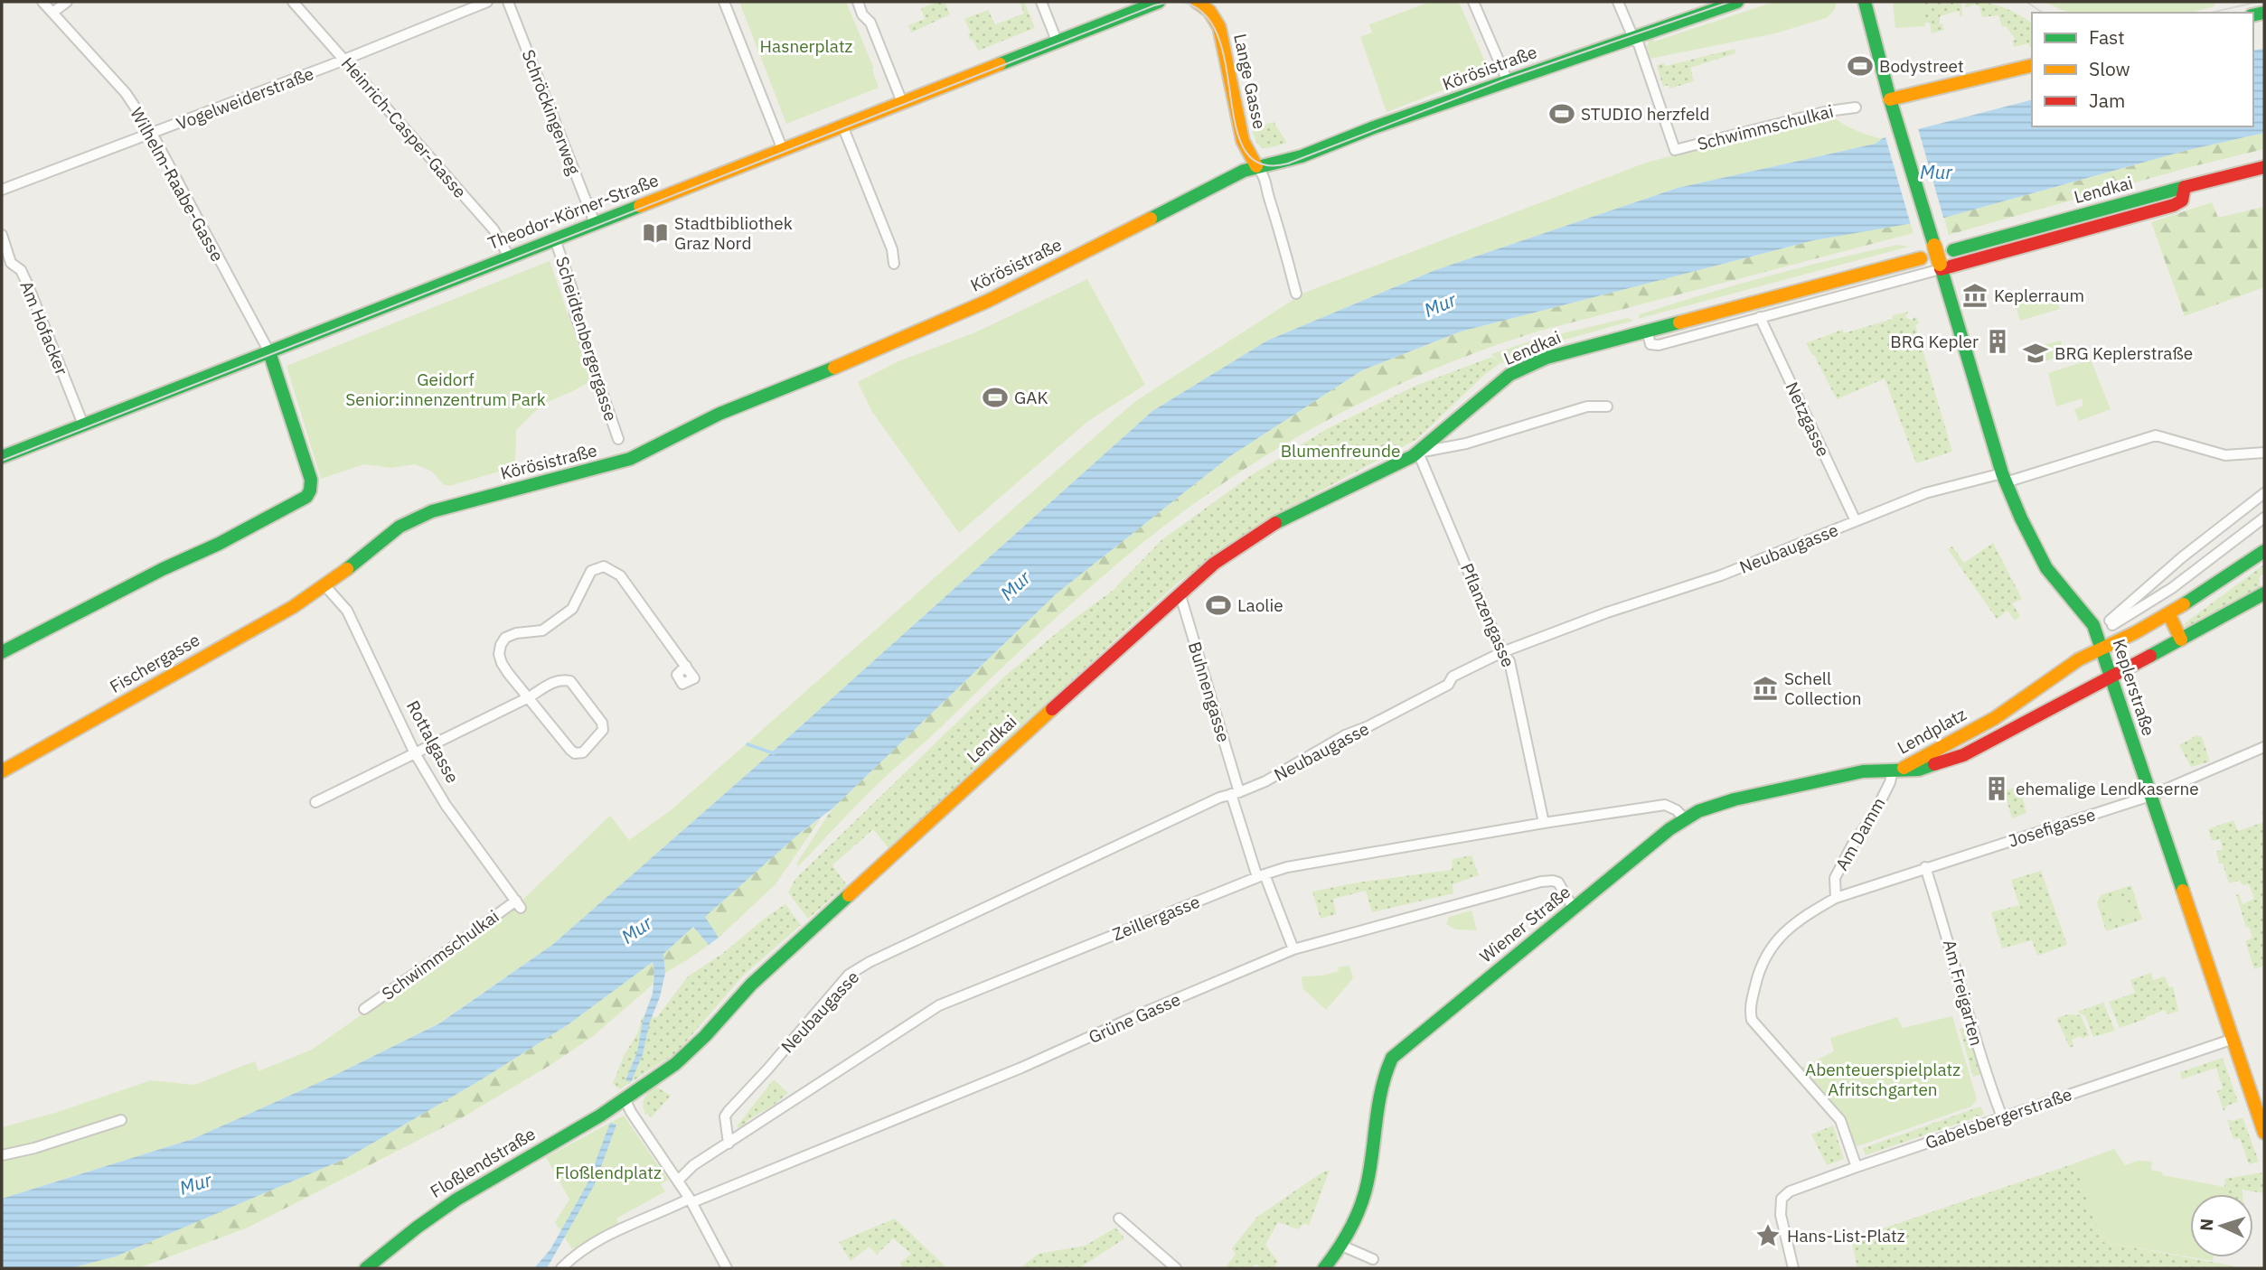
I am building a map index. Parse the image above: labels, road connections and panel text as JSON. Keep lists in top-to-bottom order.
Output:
{
  "streets": {
    "main road": [
      "Körösistraße",
      "Lange Gasse",
      "Lendkai",
      "Theodor-Körner-Straße",
      "Fischergasse",
      "Keplerstraße",
      "Lendplatz",
      "Wiener Straße",
      "Floßlendstraße"
    ],
    "street": [
      "Vogelweiderstraße",
      "Schröckingerweg",
      "Heinrich-Casper-Gasse",
      "Schwimmschulkai",
      "Wilhelm-Raabe-Gasse",
      "Am Hofacker",
      "Scheidtenbergergasse",
      "Netzgasse",
      "Neubaugasse",
      "Pflanzengasse",
      "Buhnengasse",
      "Rottalgasse",
      "Josefigasse",
      "Am Damm",
      "Zeillergasse",
      "Am Freigarten",
      "Grüne Gasse",
      "Gabelsbergerstraße"
    ]
  },
  "crossings": [
    ["Körösistraße", "Lange Gasse"],
    ["Körösistraße", "Schwimmschulkai"],
    ["Körösistraße", "Fischergasse"],
    ["Körösistraße", "Rottalgasse"],
    ["Vogelweiderstraße", "Heinrich-Casper-Gasse"],
    ["Vogelweiderstraße", "Wilhelm-Raabe-Gasse"],
    ["Schröckingerweg", "Theodor-Körner-Straße"],
    ["Heinrich-Casper-Gasse", "Theodor-Körner-Straße"],
    ["Schwimmschulkai", "Rottalgasse"],
    ["Wilhelm-Raabe-Gasse", "Theodor-Körner-Straße"],
    ["Lendkai", "Pflanzengasse"],
    ["Lendkai", "Buhnengasse"],
    ["Lendkai", "Floßlendstraße"],
    ["Theodor-Körner-Straße", "Am Hofacker"],
    ["Theodor-Körner-Straße", "Scheidtenbergergasse"],
    ["Netzgasse", "Neubaugasse"],
    ["Neubaugasse", "Pflanzengasse"],
    ["Neubaugasse", "Keplerstraße"],
    ["Neubaugasse", "Buhnengasse"],
    ["Neubaugasse", "Zeillergasse"],
    ["Pflanzengasse", "Zeillergasse"],
    ["Fischergasse", "Rottalgasse"],
    ["Keplerstraße", "Lendplatz"],
    ["Keplerstraße", "Josefigasse"],
    ["Keplerstraße", "Gabelsbergerstraße"],
    ["Buhnengasse", "Zeillergasse"],
    ["Buhnengasse", "Grüne Gasse"],
    ["Lendplatz", "Am Damm"],
    ["Lendplatz", "Wiener Straße"],
    ["Josefigasse", "Am Damm"],
    ["Josefigasse", "Am Freigarten"],
    ["Am Damm", "Wiener Straße"],
    ["Zeillergasse", "Wiener Straße"],
    ["Wiener Straße", "Grüne Gasse"],
    ["Am Freigarten", "Gabelsbergerstraße"]
  ],
  "water": ["Mur"],
  "parks": [
    "Hasnerplatz",
    "Geidorf Senior:innenzentrum Park",
    "Blumenfreunde",
    "Abenteuerspielplatz Afritschgarten",
    "Floßlendplatz"
  ],
  "places": {
    "sports": [
      "Bodystreet",
      "STUDIO herzfeld",
      "GAK",
      "Laolie"
    ],
    "library": ["Stadtbibliothek Graz Nord"],
    "museum": ["Keplerraum", "Schell Collection"],
    "building": ["BRG Kepler", "ehemalige Lendkaserne"],
    "school or university": ["BRG Keplerstraße"],
    "place": ["Hans-List-Platz"]
  },
  "legend": ["Fast", "Slow", "Jam"],
  "north": "left"
}
